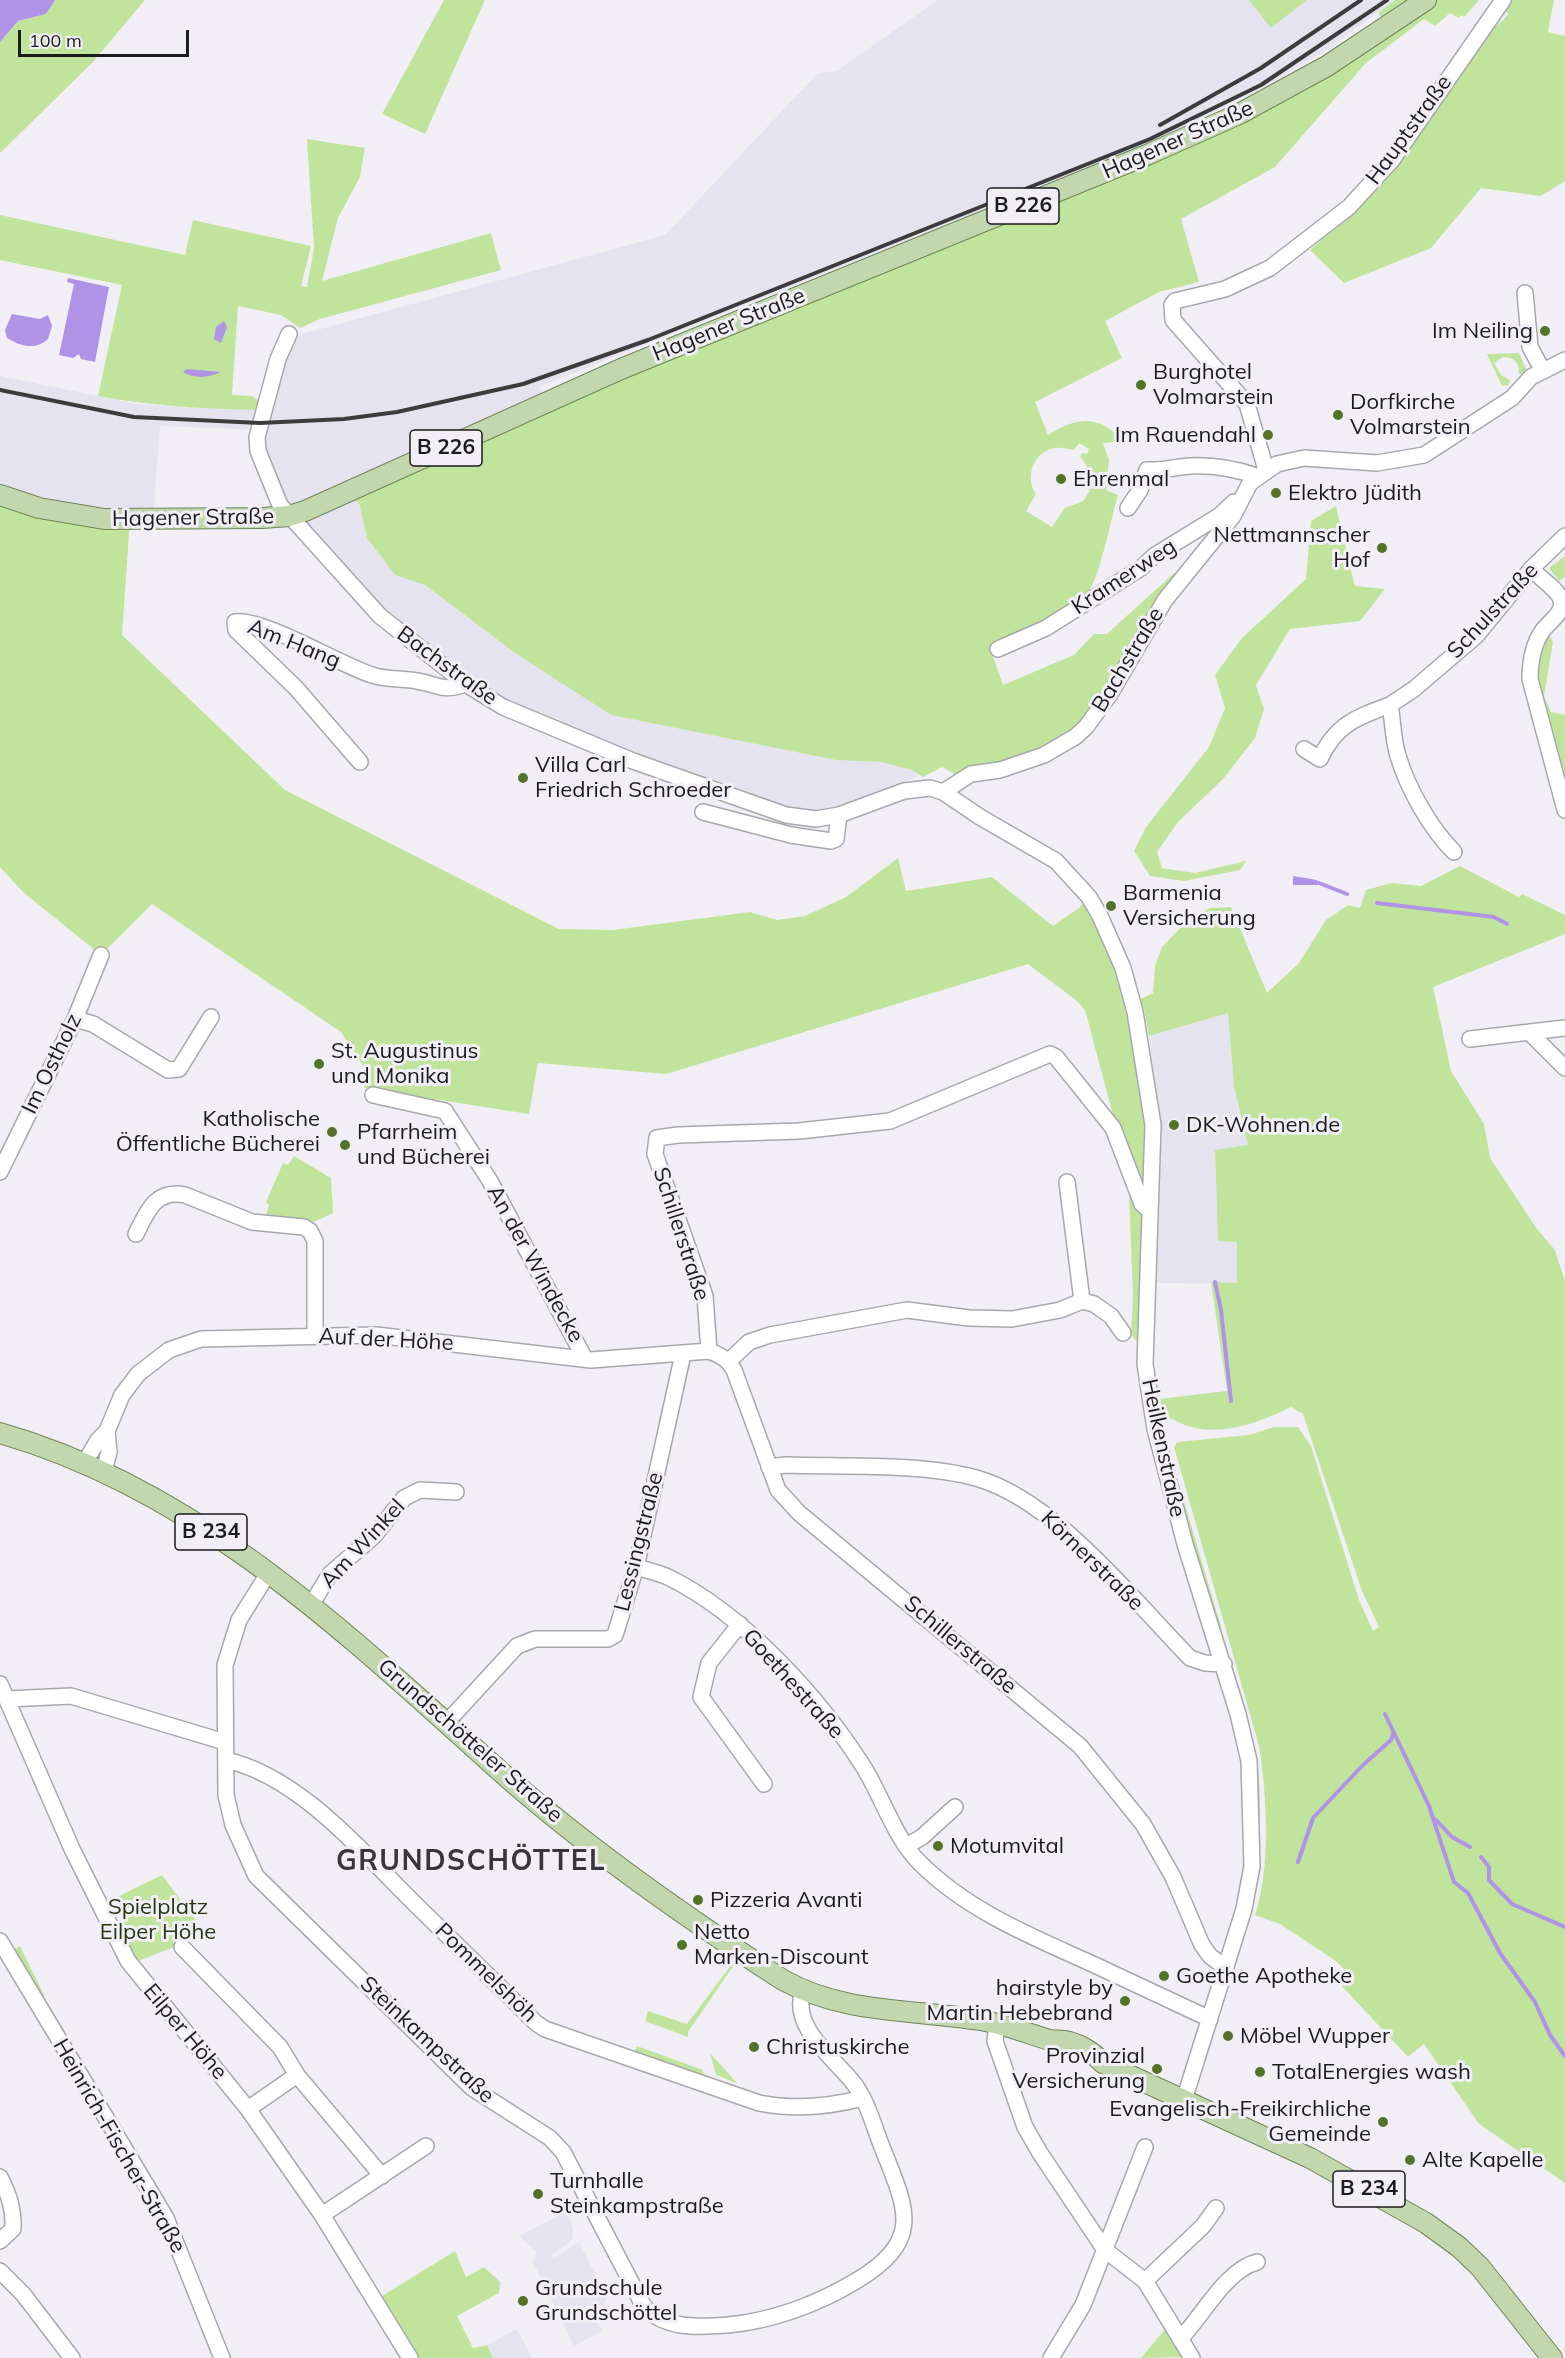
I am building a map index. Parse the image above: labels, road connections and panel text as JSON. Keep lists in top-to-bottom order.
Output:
{
  "streets": {
    "main road": [
      "Hagener Straße",
      "B 226",
      "B 234",
      "Grundschötteler Straße"
    ],
    "street": [
      "Hauptstraße",
      "Kramerweg",
      "Schulstraße",
      "Am Hang",
      "Bachstraße",
      "Im Ostholz",
      "Schillerstraße",
      "An der Windecke",
      "Auf der Höhe",
      "Heilkenstraße",
      "Lessingstraße",
      "Am Winkel",
      "Körnerstraße",
      "Goethestraße",
      "Pommelshöh",
      "Eilper Höhe",
      "Steinkampstraße",
      "Heinrich-Fischer-Straße"
    ]
  },
  "crossings": [
    ["Hauptstraße", "Bachstraße"],
    ["Hagener Straße", "Bachstraße"],
    ["Kramerweg", "Bachstraße"],
    ["Am Hang", "Bachstraße"],
    ["Bachstraße", "Heilkenstraße"],
    ["Schillerstraße", "Auf der Höhe"],
    ["Schillerstraße", "Heilkenstraße"],
    ["Schillerstraße", "Körnerstraße"],
    ["An der Windecke", "Auf der Höhe"],
    ["Auf der Höhe", "Lessingstraße"],
    ["Auf der Höhe", "Grundschötteler Straße"],
    ["Heilkenstraße", "Körnerstraße"],
    ["Heilkenstraße", "Goethestraße"],
    ["Heilkenstraße", "Grundschötteler Straße"],
    ["Lessingstraße", "Goethestraße"],
    ["Lessingstraße", "Grundschötteler Straße"],
    ["Am Winkel", "Grundschötteler Straße"],
    ["Grundschötteler Straße", "Steinkampstraße"],
    ["Pommelshöh", "Steinkampstraße"]
  ],
  "districts": ["GRUNDSCHÖTTEL"],
  "parks": ["Spielplatz Eilper Höhe"],
  "places": [
    "Im Neiling",
    "Burghotel Volmarstein",
    "Dorfkirche Volmarstein",
    "Im Rauendahl",
    "Ehrenmal",
    "Elektro Jüdith",
    "Nettmannscher Hof",
    "Villa Carl Friedrich Schroeder",
    "Barmenia Versicherung",
    "St. Augustinus und Monika",
    "DK-Wohnen.de",
    "Katholische Öffentliche Bücherei",
    "Pfarrheim und Bücherei",
    "Motumvital",
    "Pizzeria Avanti",
    "Netto Marken-Discount",
    "Goethe Apotheke",
    "hairstyle by Martin Hebebrand",
    "Möbel Wupper",
    "Christuskirche",
    "Provinzial Versicherung",
    "TotalEnergies wash",
    "Evangelisch-Freikirchliche Gemeinde",
    "Alte Kapelle",
    "Turnhalle Steinkampstraße",
    "Grundschule Grundschöttel"
  ],
  "scale_bar": "100 m"
}
